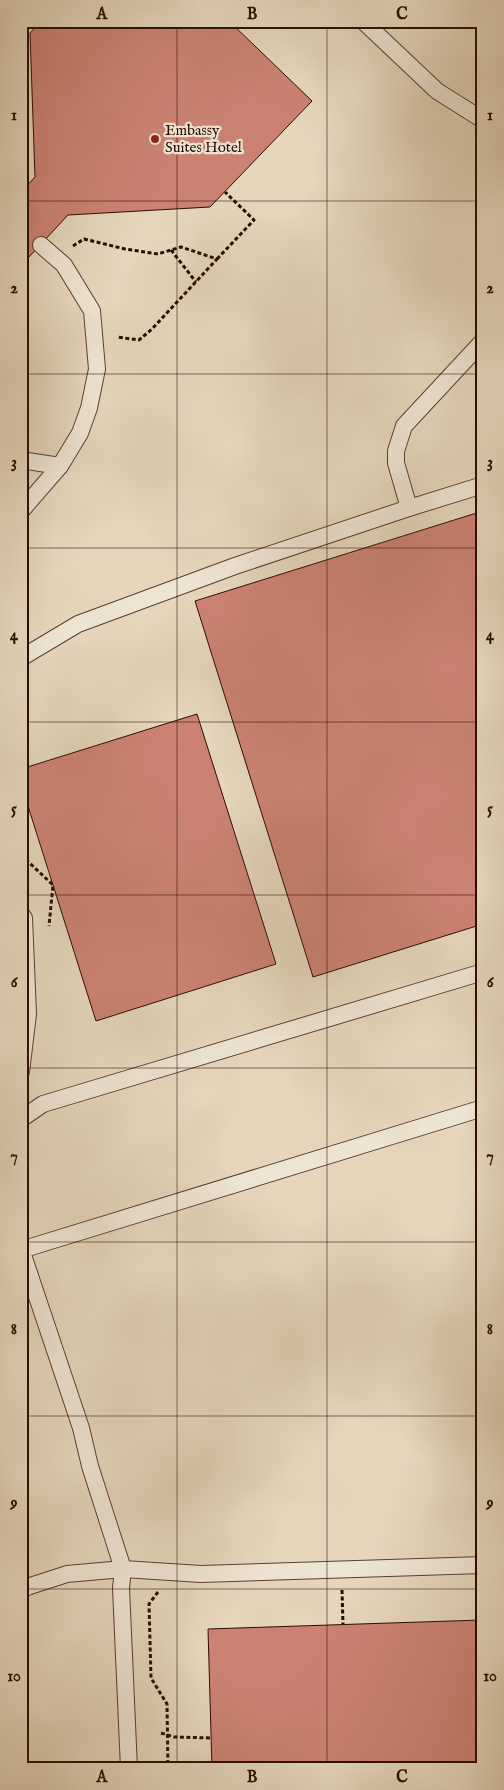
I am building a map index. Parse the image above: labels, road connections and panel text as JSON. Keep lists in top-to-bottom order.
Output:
{
  "places": ["Embassy Suites Hotel"],
  "grid": {
    "columns": ["A", "B", "C"],
    "rows": [
      "1",
      "2",
      "3",
      "4",
      "5",
      "6",
      "7",
      "8",
      "9",
      "10"
    ]
  }
}
